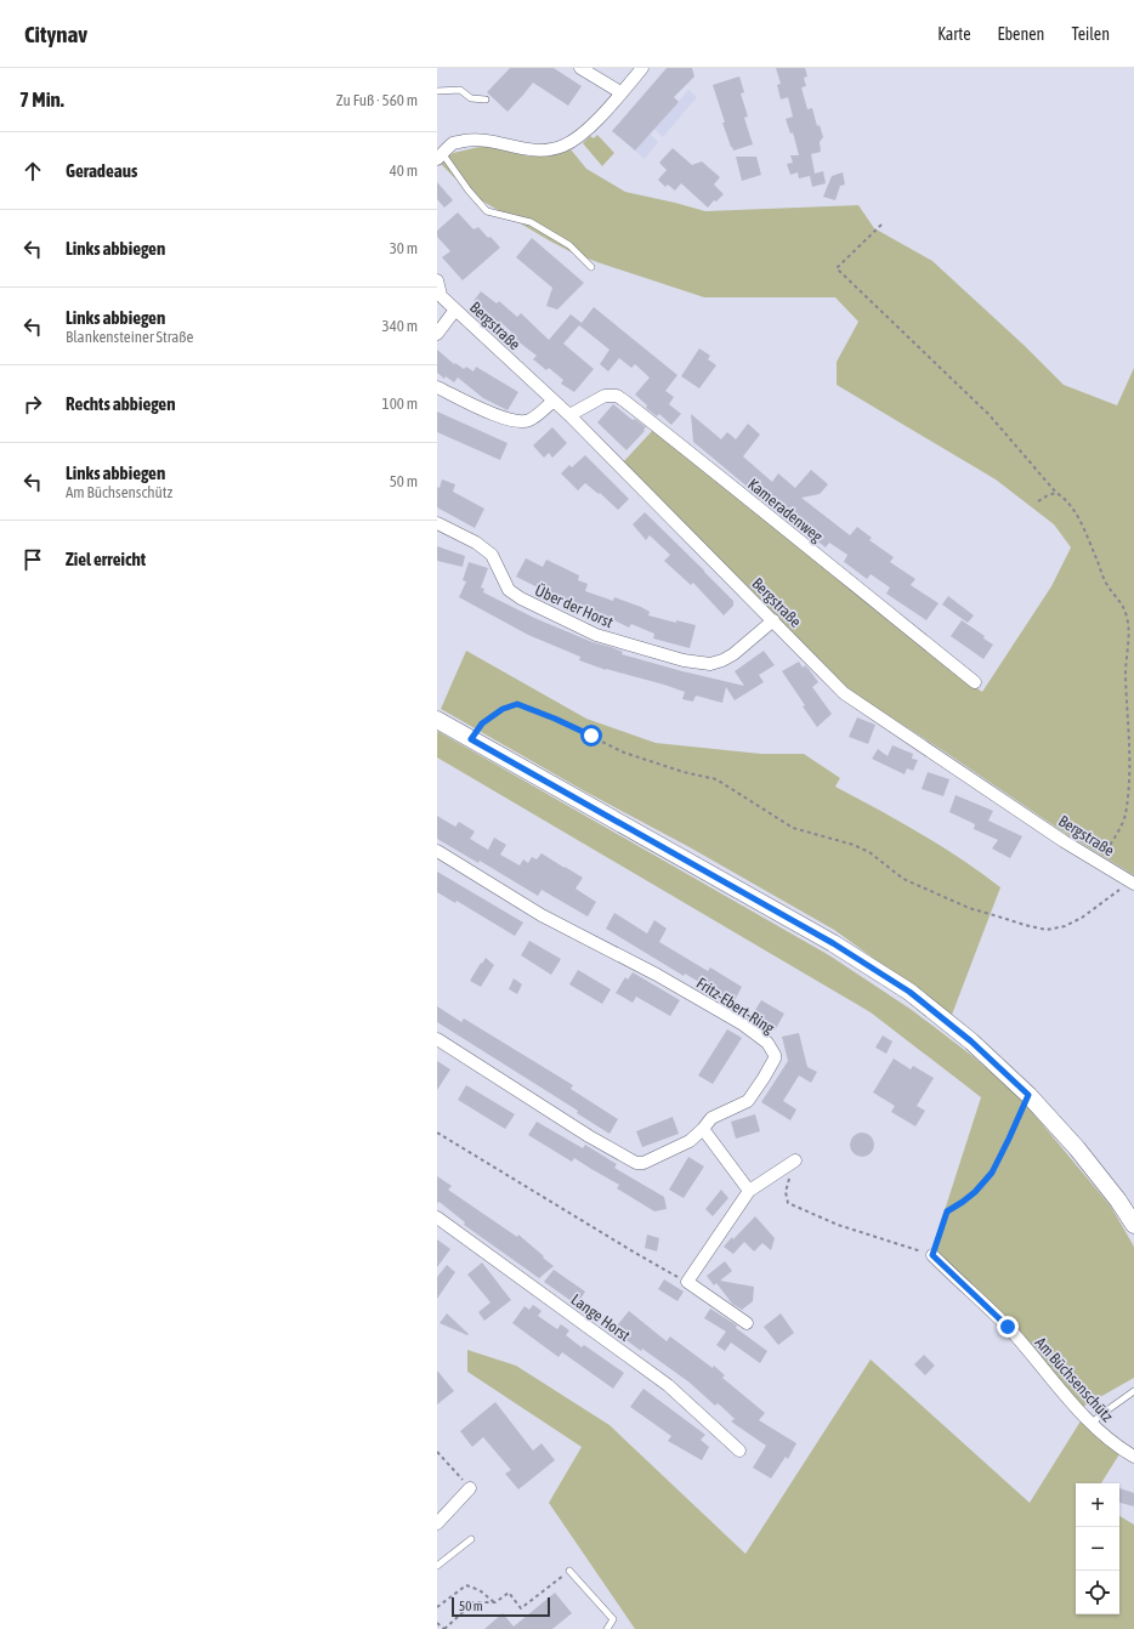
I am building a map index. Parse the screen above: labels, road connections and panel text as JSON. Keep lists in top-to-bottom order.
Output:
{
  "streets": {
    "street": [
      "Bergstraße",
      "Kameradenweg",
      "Über der Horst",
      "Fritz-Ebert-Ring",
      "Lange Horst",
      "Am Büchsenschütz"
    ]
  },
  "crossings": [
    ["Bergstraße", "Kameradenweg"],
    ["Bergstraße", "Über der Horst"]
  ],
  "scale_bar": "50 m",
  "page": {
    "header": "Citynav",
    "nav": ["Karte", "Ebenen", "Teilen"],
    "heading": ["7 Min.", "Zu Fuß · 560 m"],
    "list": [
      ["Geradeaus", "40 m"],
      ["Links abbiegen", "30 m"],
      ["Links abbiegen", "Blankensteiner Straße", "340 m"],
      ["Rechts abbiegen", "100 m"],
      ["Links abbiegen", "Am Büchsenschütz", "50 m"],
      "Ziel erreicht"
    ],
    "map_buttons": ["+", "−"],
    "scale": "50 m"
  }
}
